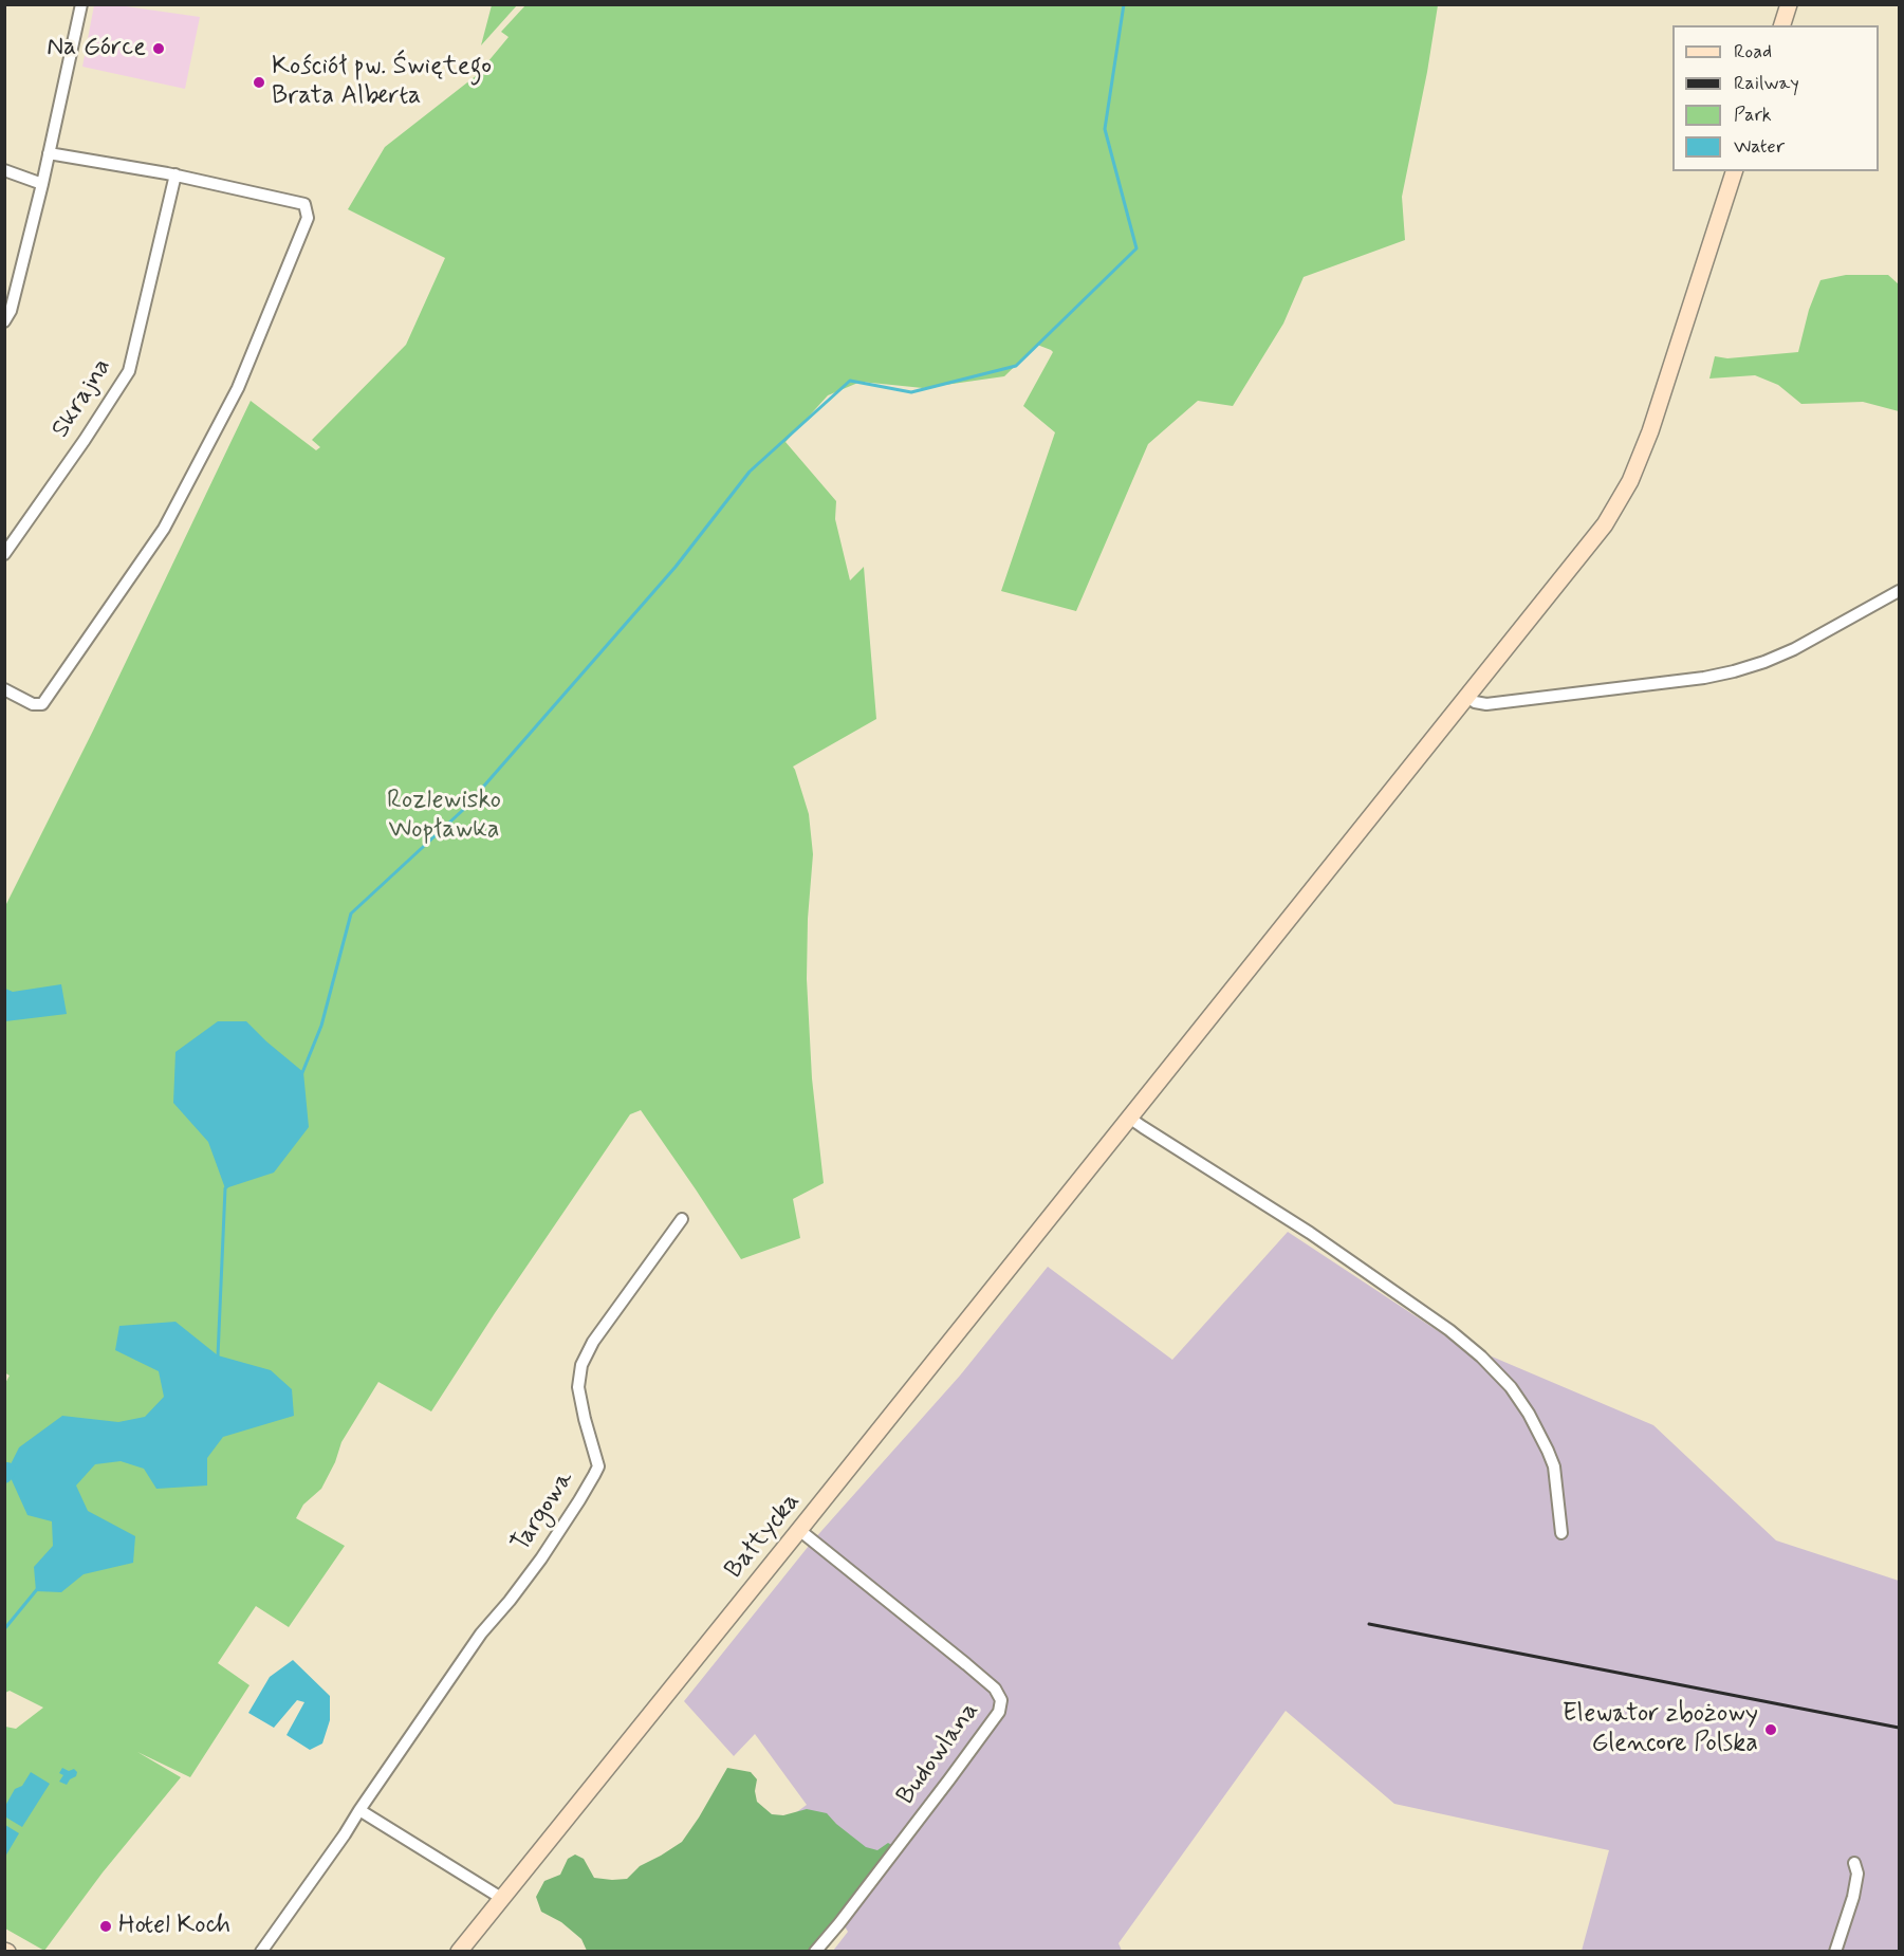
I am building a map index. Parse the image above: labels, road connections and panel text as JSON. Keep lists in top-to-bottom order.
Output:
{
  "streets": {
    "main road": ["Bałtycka"],
    "street": ["Skrajna", "Targowa", "Budowlana"]
  },
  "crossings": [
    ["Bałtycka", "Budowlana"]
  ],
  "parks": ["Rozlewisko Wopławka"],
  "places": [
    "Na Górce",
    "Kościół pw. Świętego Brata Alberta",
    "Elewator zbożowy Glencore Polska",
    "Hotel Koch"
  ],
  "legend": [
    "Road",
    "Railway",
    "Park",
    "Water"
  ]
}
